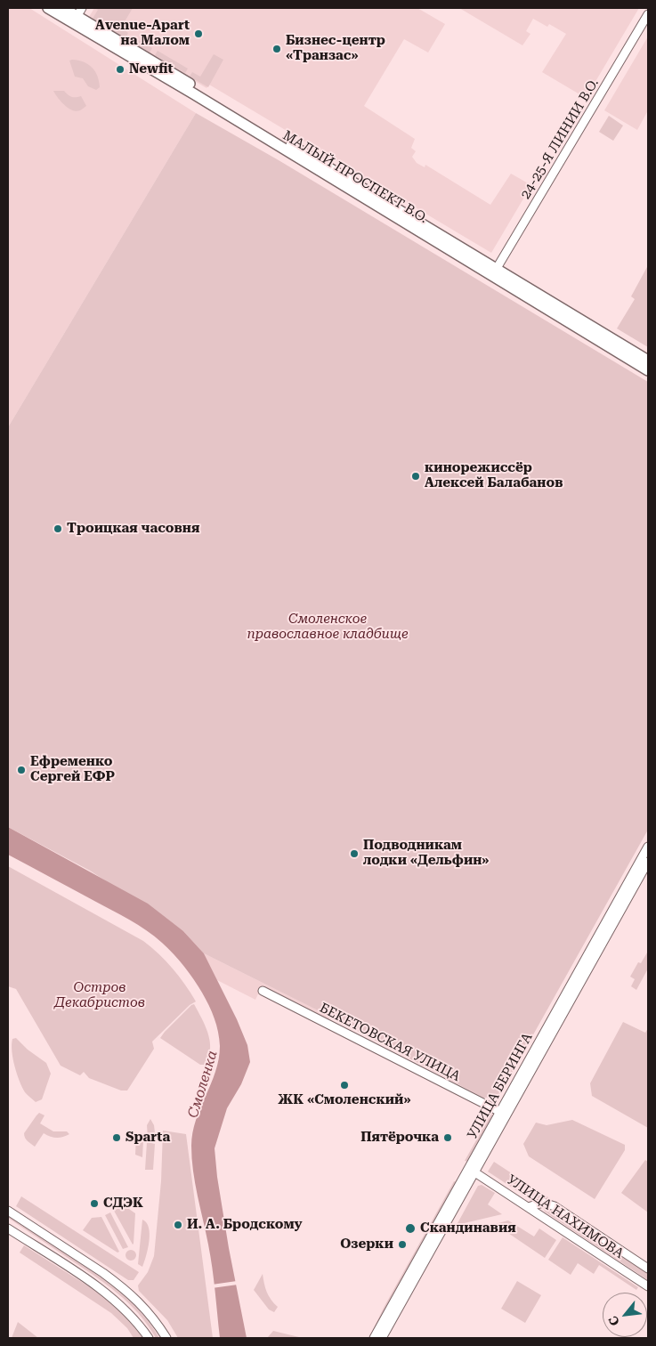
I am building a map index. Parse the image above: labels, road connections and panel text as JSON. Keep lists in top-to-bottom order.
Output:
{
  "streets": {
    "main road": ["МАЛЫЙ ПРОСПЕКТ В.О."],
    "street": [
      "24-25-Я ЛИНИИ В.О.",
      "БЕКЕТОВСКАЯ УЛИЦА",
      "УЛИЦА БЕРИНГА",
      "УЛИЦА НАХИМОВА"
    ]
  },
  "crossings": [
    ["24-25-Я ЛИНИИ В.О.", "МАЛЫЙ ПРОСПЕКТ В.О."],
    ["БЕКЕТОВСКАЯ УЛИЦА", "УЛИЦА БЕРИНГА"],
    ["УЛИЦА БЕРИНГА", "УЛИЦА НАХИМОВА"]
  ],
  "water": ["Смоленка"],
  "parks": ["Смоленское православное кладбище", "Остров Декабристов"],
  "places": [
    "Аvenue-Apart на Малом",
    "Бизнес-центр «Транзас»",
    "Newfit",
    "кинорежиссёр Алексей Балабанов",
    "Троицкая часовня",
    "Ефременко Сергей ЕФР",
    "Подводникам лодки «Дельфин»",
    "ЖК «Смоленский»",
    "Sparta",
    "Пятёрочка",
    "СДЭК",
    "И. А. Бродскому",
    "Скандинавия",
    "Озерки"
  ],
  "north": "bottom left"
}
